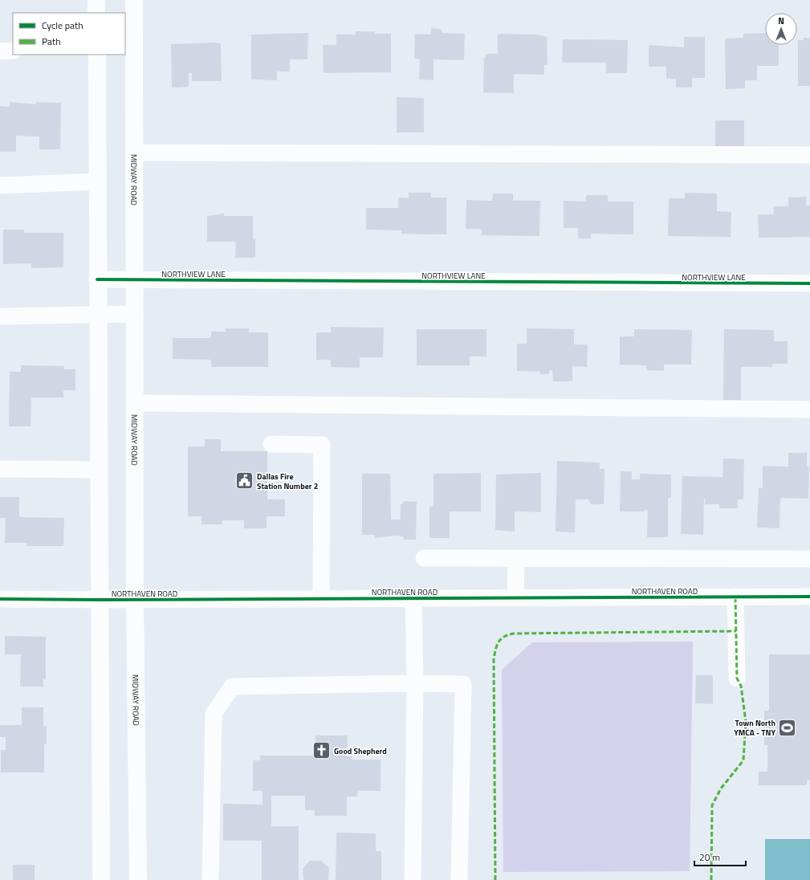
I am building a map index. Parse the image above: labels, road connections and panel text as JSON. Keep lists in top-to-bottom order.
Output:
{
  "streets": {
    "main road": ["MIDWAY ROAD"],
    "street": ["NORTHVIEW LANE", "NORTHAVEN ROAD"]
  },
  "crossings": [
    ["MIDWAY ROAD", "NORTHVIEW LANE"],
    ["MIDWAY ROAD", "NORTHAVEN ROAD"]
  ],
  "places": {
    "public building": ["Dallas Fire Station Number 2"],
    "sports": ["Town North YMCA - TNY"],
    "church": ["Good Shepherd"]
  },
  "legend": ["Cycle path", "Path"],
  "scale_bar": "20 m",
  "north": "top"
}
